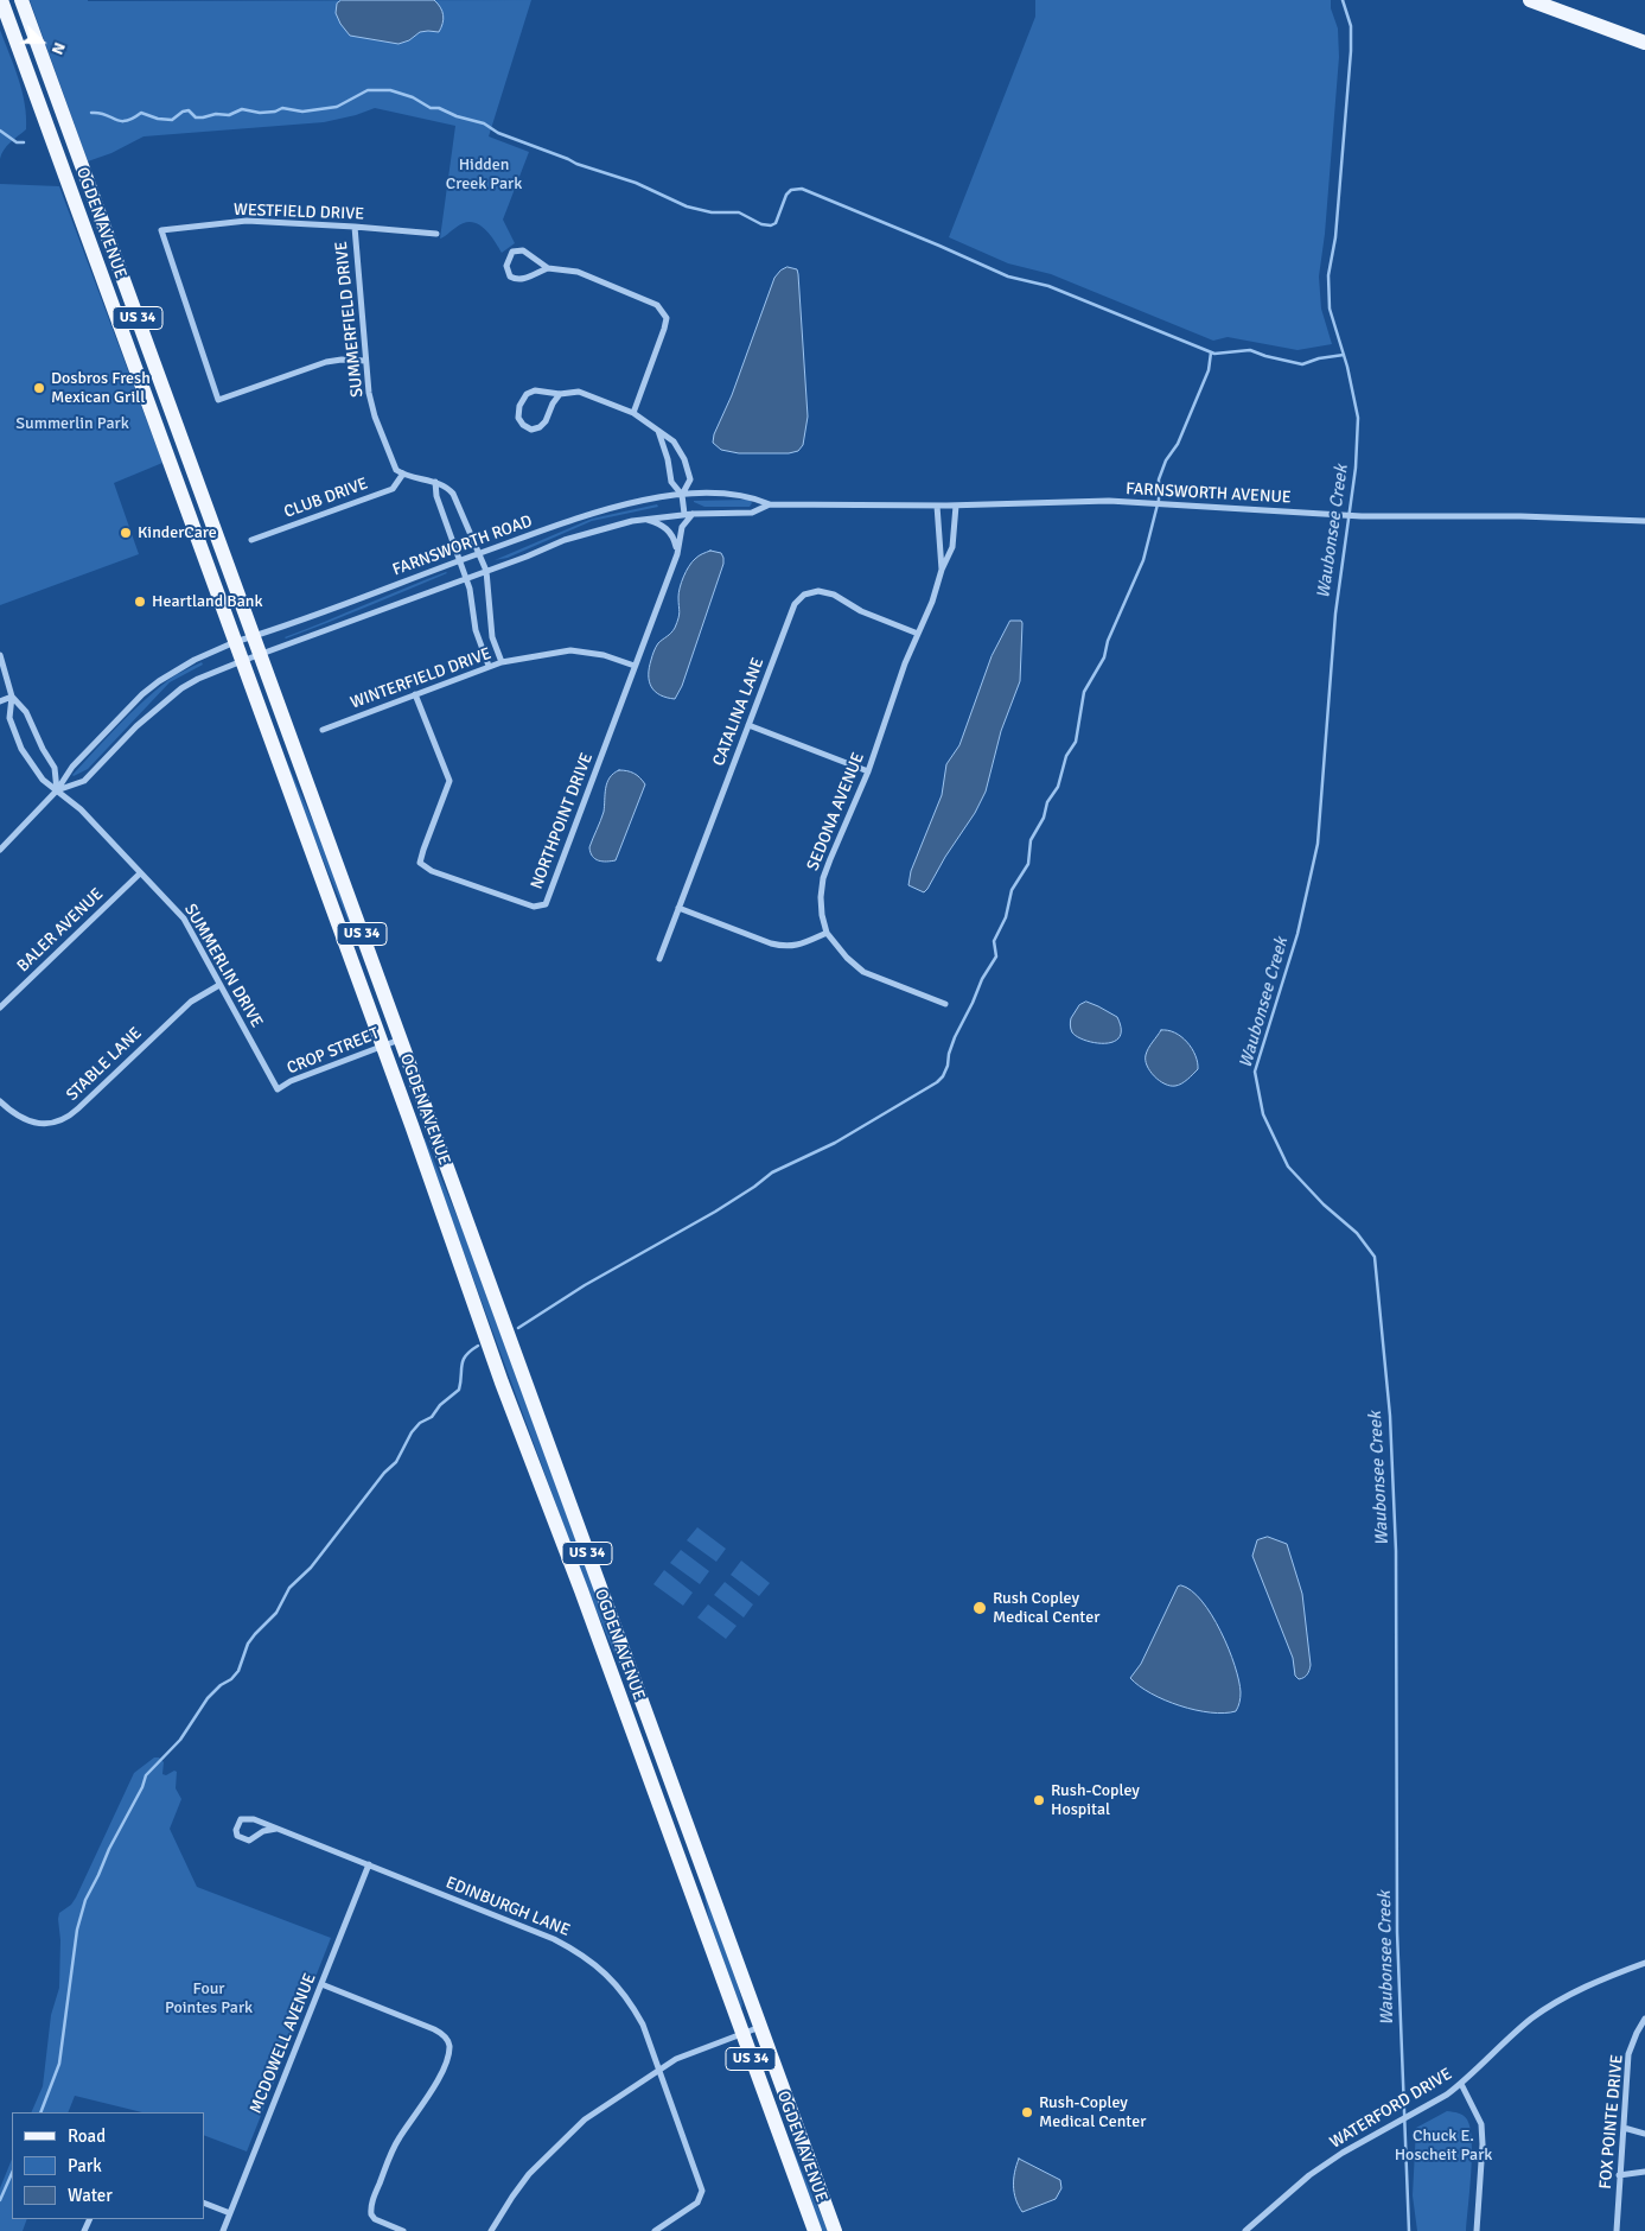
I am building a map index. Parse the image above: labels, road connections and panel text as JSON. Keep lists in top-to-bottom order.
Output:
{
  "streets": {
    "main road": ["OGDEN AVENUE", "US 34"],
    "street": [
      "WESTFIELD DRIVE",
      "SUMMERFIELD DRIVE",
      "FARNSWORTH AVENUE",
      "CLUB DRIVE",
      "FARNSWORTH ROAD",
      "WINTERFIELD DRIVE",
      "CATALINA LANE",
      "SEDONA AVENUE",
      "NORTHPOINT DRIVE",
      "BALER AVENUE",
      "SUMMERLIN DRIVE",
      "CROP STREET",
      "STABLE LANE",
      "EDINBURGH LANE",
      "MCDOWELL AVENUE",
      "WATERFORD DRIVE",
      "FOX POINTE DRIVE"
    ]
  },
  "crossings": [
    ["WESTFIELD DRIVE", "SUMMERFIELD DRIVE"],
    ["OGDEN AVENUE", "FARNSWORTH ROAD"],
    ["OGDEN AVENUE", "CROP STREET"],
    ["SUMMERFIELD DRIVE", "CLUB DRIVE"],
    ["FARNSWORTH AVENUE", "FARNSWORTH ROAD"],
    ["FARNSWORTH AVENUE", "SEDONA AVENUE"],
    ["FARNSWORTH AVENUE", "NORTHPOINT DRIVE"],
    ["WINTERFIELD DRIVE", "NORTHPOINT DRIVE"],
    ["CATALINA LANE", "SEDONA AVENUE"],
    ["BALER AVENUE", "SUMMERLIN DRIVE"],
    ["SUMMERLIN DRIVE", "CROP STREET"],
    ["SUMMERLIN DRIVE", "STABLE LANE"],
    ["EDINBURGH LANE", "MCDOWELL AVENUE"]
  ],
  "water": ["Waubonsee Creek"],
  "parks": [
    "Hidden Creek Park",
    "Summerlin Park",
    "Four Pointes Park",
    "Chuck E. Hoscheit Park"
  ],
  "places": [
    "Dosbros Fresh Mexican Grill",
    "KinderCare",
    "Heartland Bank",
    "Rush Copley Medical Center",
    "Rush-Copley Hospital",
    "Rush-Copley Medical Center"
  ],
  "legend": ["Road", "Park", "Water"],
  "north": "right"
}
